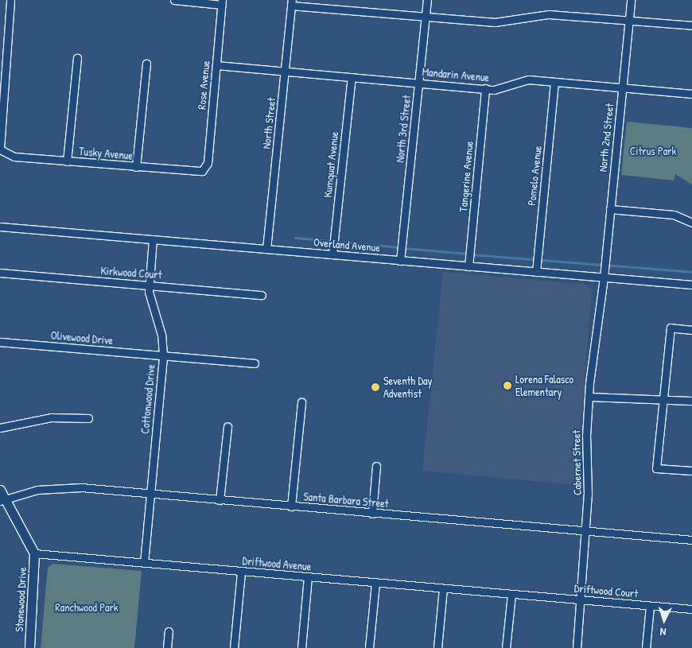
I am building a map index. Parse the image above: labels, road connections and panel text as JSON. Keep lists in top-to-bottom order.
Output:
{
  "streets": {
    "street": [
      "Mandarin Avenue",
      "Rose Avenue",
      "North Street",
      "North 3rd Street",
      "North 2nd Street",
      "Tusky Avenue",
      "Kumquat Avenue",
      "Pomelo Avenue",
      "Tangerine Avenue",
      "Overland Avenue",
      "Kirkwood Court",
      "Olivewood Drive",
      "Cottonwood Drive",
      "Cabernet Street",
      "Santa Barbara Street",
      "Driftwood Avenue",
      "Driftwood Court",
      "Stonewood Drive"
    ]
  },
  "crossings": [
    ["Mandarin Avenue", "Rose Avenue"],
    ["Mandarin Avenue", "North Street"],
    ["Mandarin Avenue", "North 3rd Street"],
    ["Mandarin Avenue", "North 2nd Street"],
    ["Mandarin Avenue", "Kumquat Avenue"],
    ["Mandarin Avenue", "Pomelo Avenue"],
    ["Mandarin Avenue", "Tangerine Avenue"],
    ["Rose Avenue", "Tusky Avenue"],
    ["North Street", "Overland Avenue"],
    ["North 3rd Street", "Overland Avenue"],
    ["North 2nd Street", "Overland Avenue"],
    ["North 2nd Street", "Cabernet Street"],
    ["Kumquat Avenue", "Overland Avenue"],
    ["Pomelo Avenue", "Overland Avenue"],
    ["Tangerine Avenue", "Overland Avenue"],
    ["Overland Avenue", "Cottonwood Drive"],
    ["Overland Avenue", "Cabernet Street"],
    ["Kirkwood Court", "Cottonwood Drive"],
    ["Olivewood Drive", "Cottonwood Drive"],
    ["Cottonwood Drive", "Santa Barbara Street"],
    ["Cottonwood Drive", "Driftwood Avenue"],
    ["Cabernet Street", "Santa Barbara Street"],
    ["Cabernet Street", "Driftwood Court"],
    ["Santa Barbara Street", "Stonewood Drive"],
    ["Driftwood Avenue", "Driftwood Court"],
    ["Driftwood Avenue", "Stonewood Drive"]
  ],
  "parks": ["Citrus Park", "Ranchwood Park"],
  "places": ["Lorena Falasco Elementary", "Seventh Day Adventist"],
  "north": "bottom"
}
